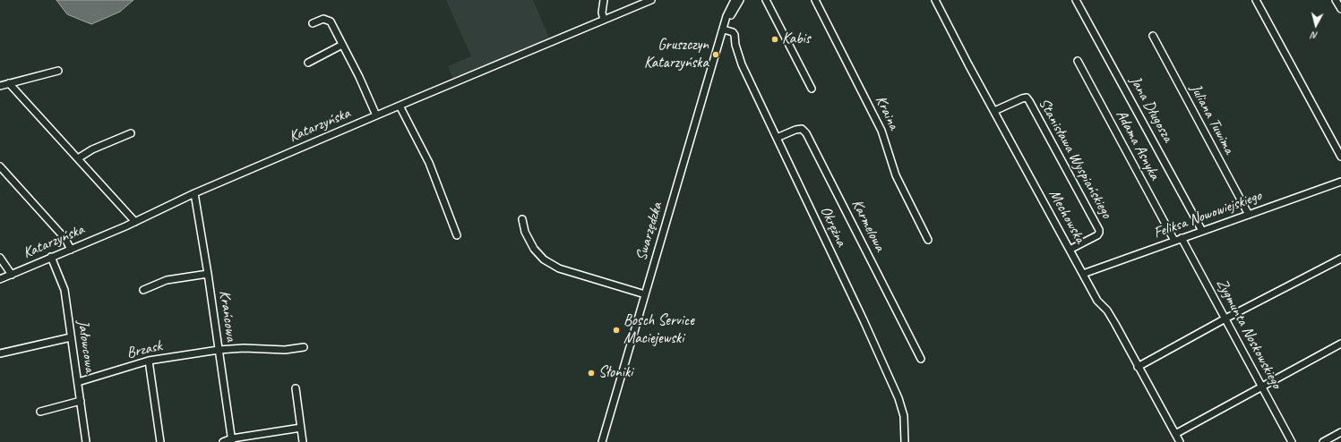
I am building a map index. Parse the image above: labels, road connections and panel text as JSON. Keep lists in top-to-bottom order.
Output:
{
  "streets": {
    "street": [
      "Jana Długosza",
      "Kraina",
      "Juliana Tuwima",
      "Katarzyńska",
      "Adama Asnyka",
      "Stanisława Wyspiańskiego",
      "Feliksa Nowowiejskiego",
      "Mechowska",
      "Karmelowa",
      "Okrężna",
      "Swarzędzka",
      "Krańcowa",
      "Zygmunta Noskowskiego",
      "Jałowcowa",
      "Brzask"
    ]
  },
  "crossings": [
    ["Jana Długosza", "Feliksa Nowowiejskiego"],
    ["Juliana Tuwima", "Feliksa Nowowiejskiego"],
    ["Katarzyńska", "Krańcowa"],
    ["Katarzyńska", "Jałowcowa"],
    ["Adama Asnyka", "Feliksa Nowowiejskiego"],
    ["Stanisława Wyspiańskiego", "Mechowska"],
    ["Feliksa Nowowiejskiego", "Mechowska"],
    ["Feliksa Nowowiejskiego", "Zygmunta Noskowskiego"],
    ["Karmelowa", "Okrężna"],
    ["Okrężna", "Swarzędzka"],
    ["Krańcowa", "Brzask"],
    ["Jałowcowa", "Brzask"]
  ],
  "places": [
    "Kabis",
    "Gruszczyn Katarzyńska",
    "Bosch Service Maciejewski",
    "Słoniki"
  ],
  "north": "bottom"
}
